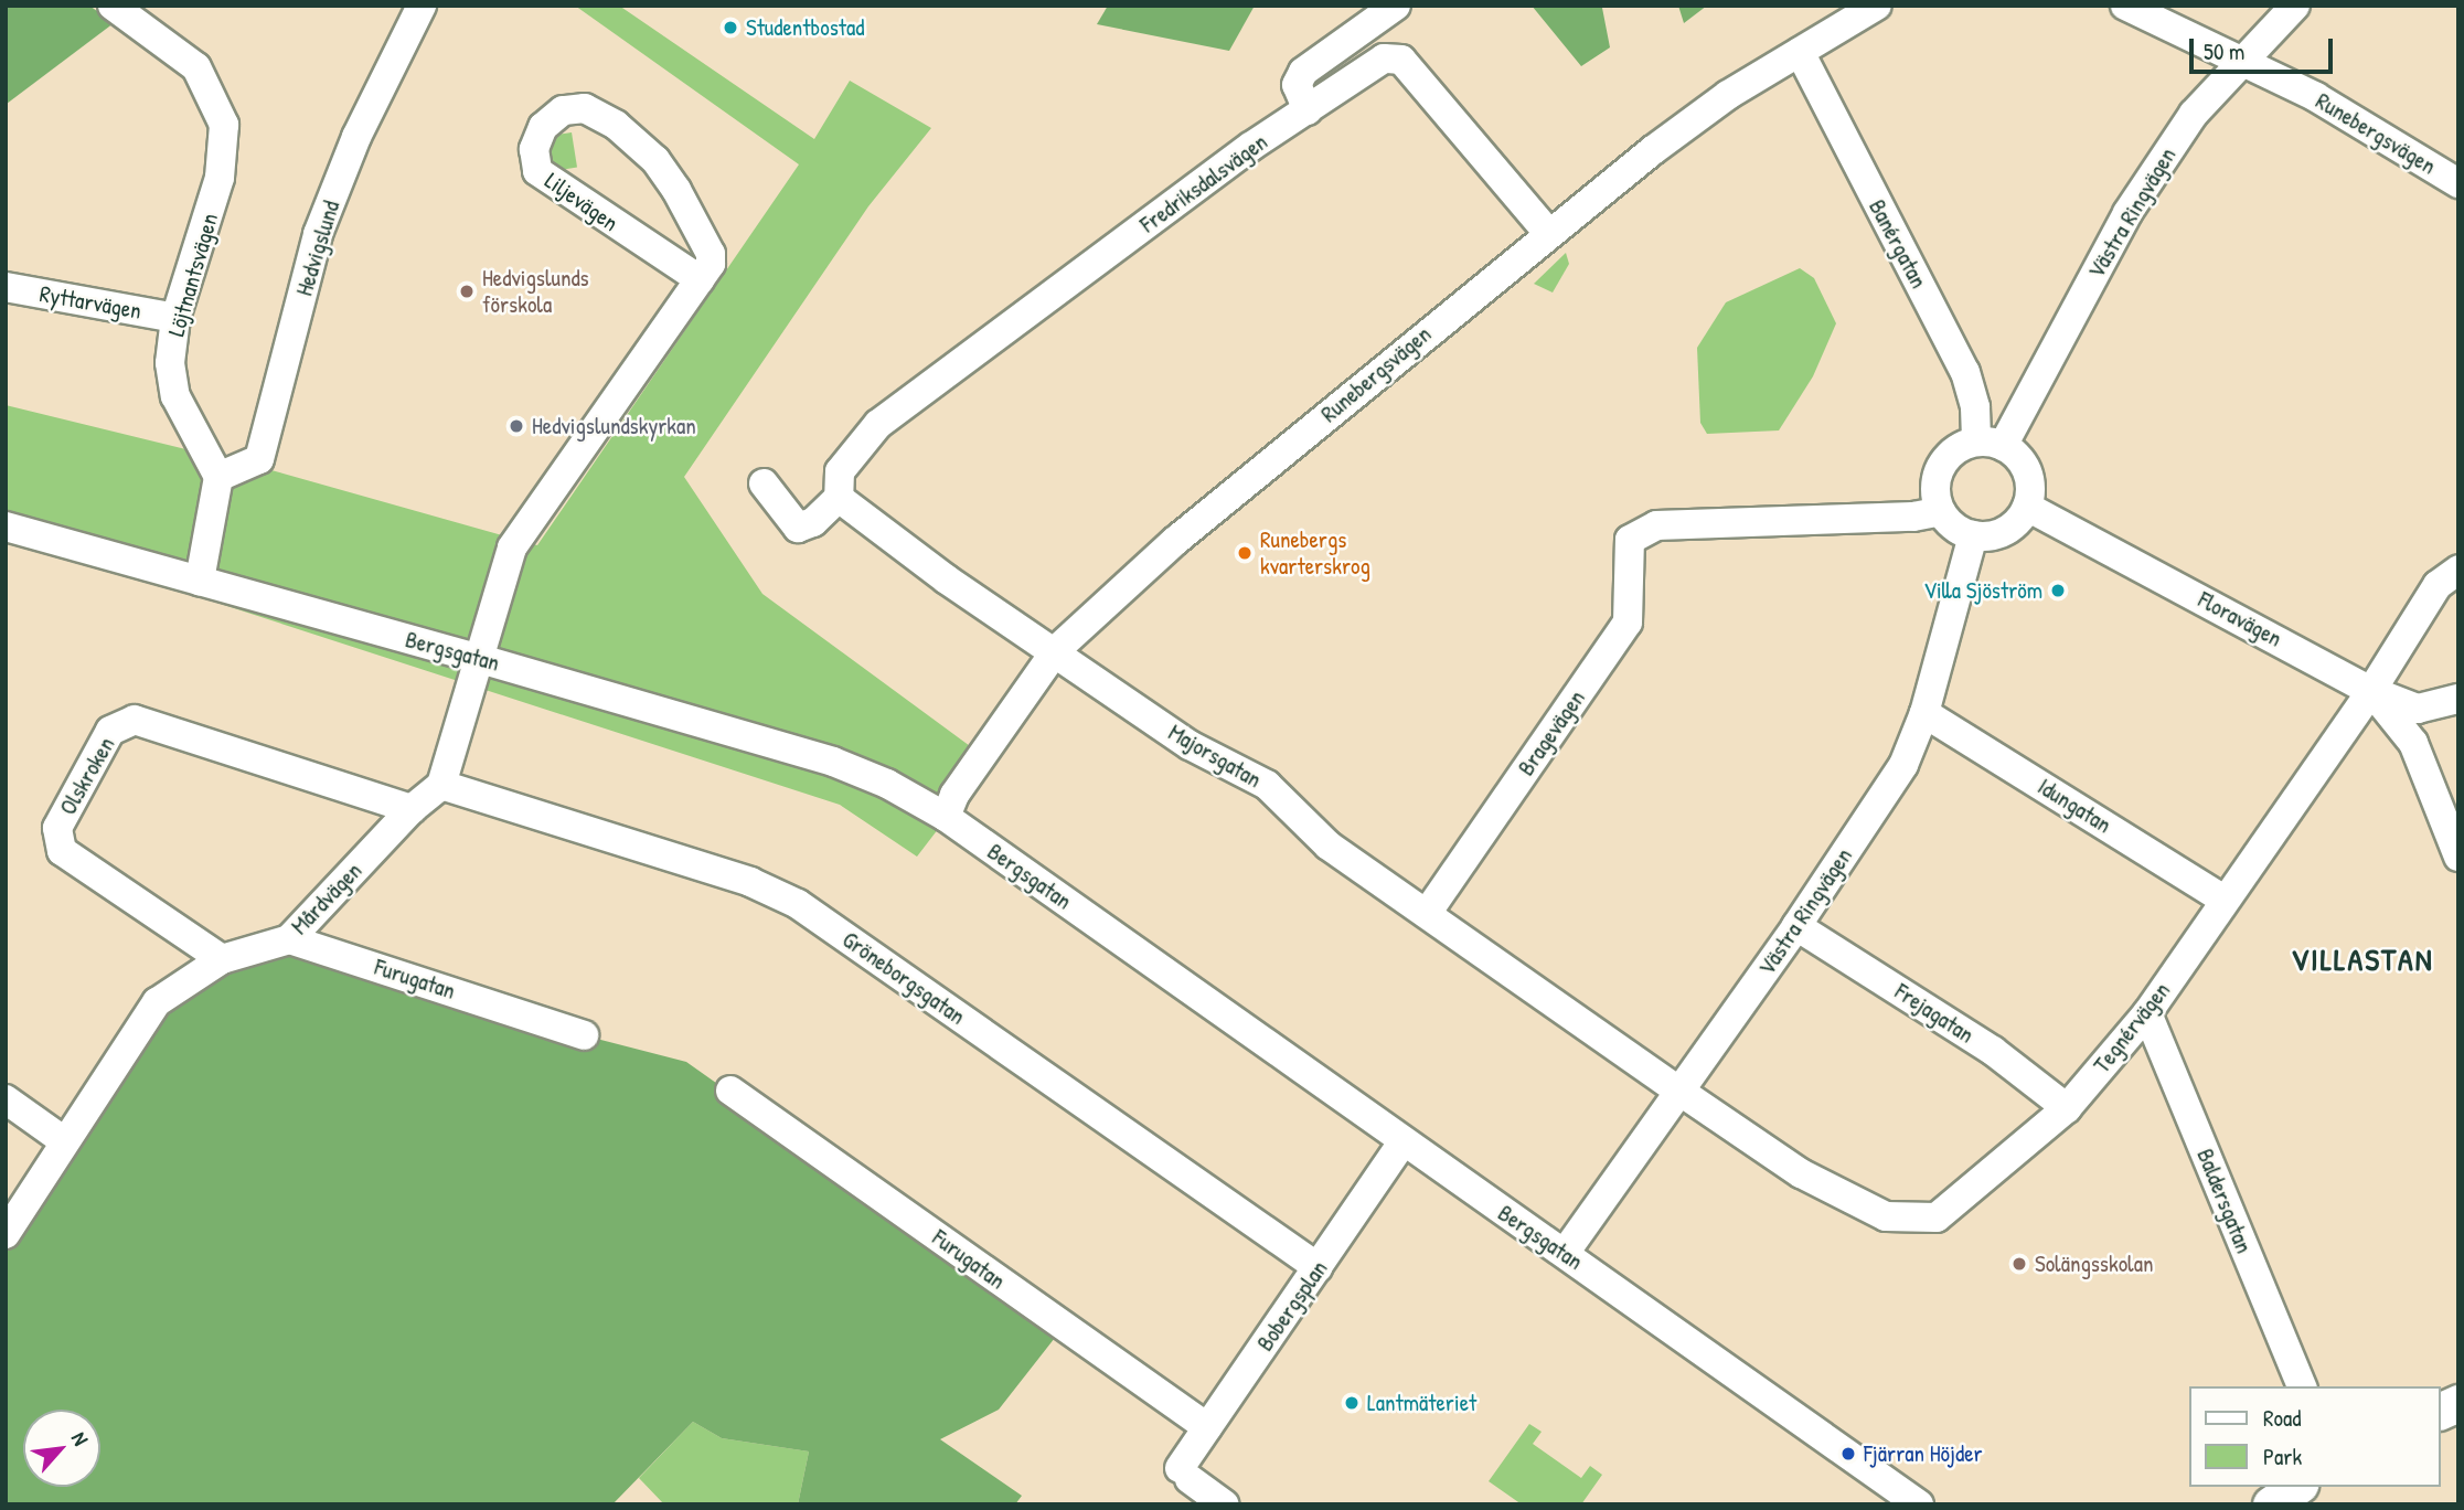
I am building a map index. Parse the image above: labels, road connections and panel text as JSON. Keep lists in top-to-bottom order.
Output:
{
  "streets": {
    "street": [
      "Runebergsvägen",
      "Fredriksdalsvägen",
      "Liljevägen",
      "Västra Ringvägen",
      "Banérgatan",
      "Hedvigslund",
      "Löjtnantsvägen",
      "Ryttarvägen",
      "Floravägen",
      "Bergsgatan",
      "Bragevägen",
      "Majorsgatan",
      "Olskroken",
      "Idungatan",
      "Mårdvägen",
      "Gröneborgsgatan",
      "Furugatan",
      "Frejagatan",
      "Tegnérvägen",
      "Baldersgatan",
      "Bobergsplan"
    ]
  },
  "crossings": [
    ["Runebergsvägen", "Fredriksdalsvägen"],
    ["Runebergsvägen", "Västra Ringvägen"],
    ["Runebergsvägen", "Banérgatan"],
    ["Runebergsvägen", "Bergsgatan"],
    ["Runebergsvägen", "Majorsgatan"],
    ["Fredriksdalsvägen", "Majorsgatan"],
    ["Liljevägen", "Bergsgatan"],
    ["Västra Ringvägen", "Banérgatan"],
    ["Västra Ringvägen", "Floravägen"],
    ["Västra Ringvägen", "Bergsgatan"],
    ["Västra Ringvägen", "Bragevägen"],
    ["Västra Ringvägen", "Majorsgatan"],
    ["Västra Ringvägen", "Idungatan"],
    ["Västra Ringvägen", "Frejagatan"],
    ["Västra Ringvägen", "Tegnérvägen"],
    ["Banérgatan", "Floravägen"],
    ["Banérgatan", "Bragevägen"],
    ["Hedvigslund", "Löjtnantsvägen"],
    ["Löjtnantsvägen", "Ryttarvägen"],
    ["Floravägen", "Bragevägen"],
    ["Floravägen", "Tegnérvägen"],
    ["Bergsgatan", "Bobergsplan"],
    ["Bragevägen", "Majorsgatan"],
    ["Majorsgatan", "Tegnérvägen"],
    ["Olskroken", "Mårdvägen"],
    ["Idungatan", "Tegnérvägen"],
    ["Mårdvägen", "Gröneborgsgatan"],
    ["Mårdvägen", "Furugatan"],
    ["Gröneborgsgatan", "Bobergsplan"],
    ["Furugatan", "Bobergsplan"],
    ["Frejagatan", "Tegnérvägen"],
    ["Tegnérvägen", "Baldersgatan"]
  ],
  "districts": ["VILLASTAN"],
  "places": [
    "Studentbostad",
    "Hedvigslunds förskola",
    "Hedvigslundskyrkan",
    "Runebergs kvarterskrog",
    "Villa Sjöström",
    "Solängsskolan",
    "Lantmäteriet",
    "Fjärran Höjder"
  ],
  "legend": ["Road", "Park"],
  "scale_bar": "50 m",
  "north": "top right"
}
